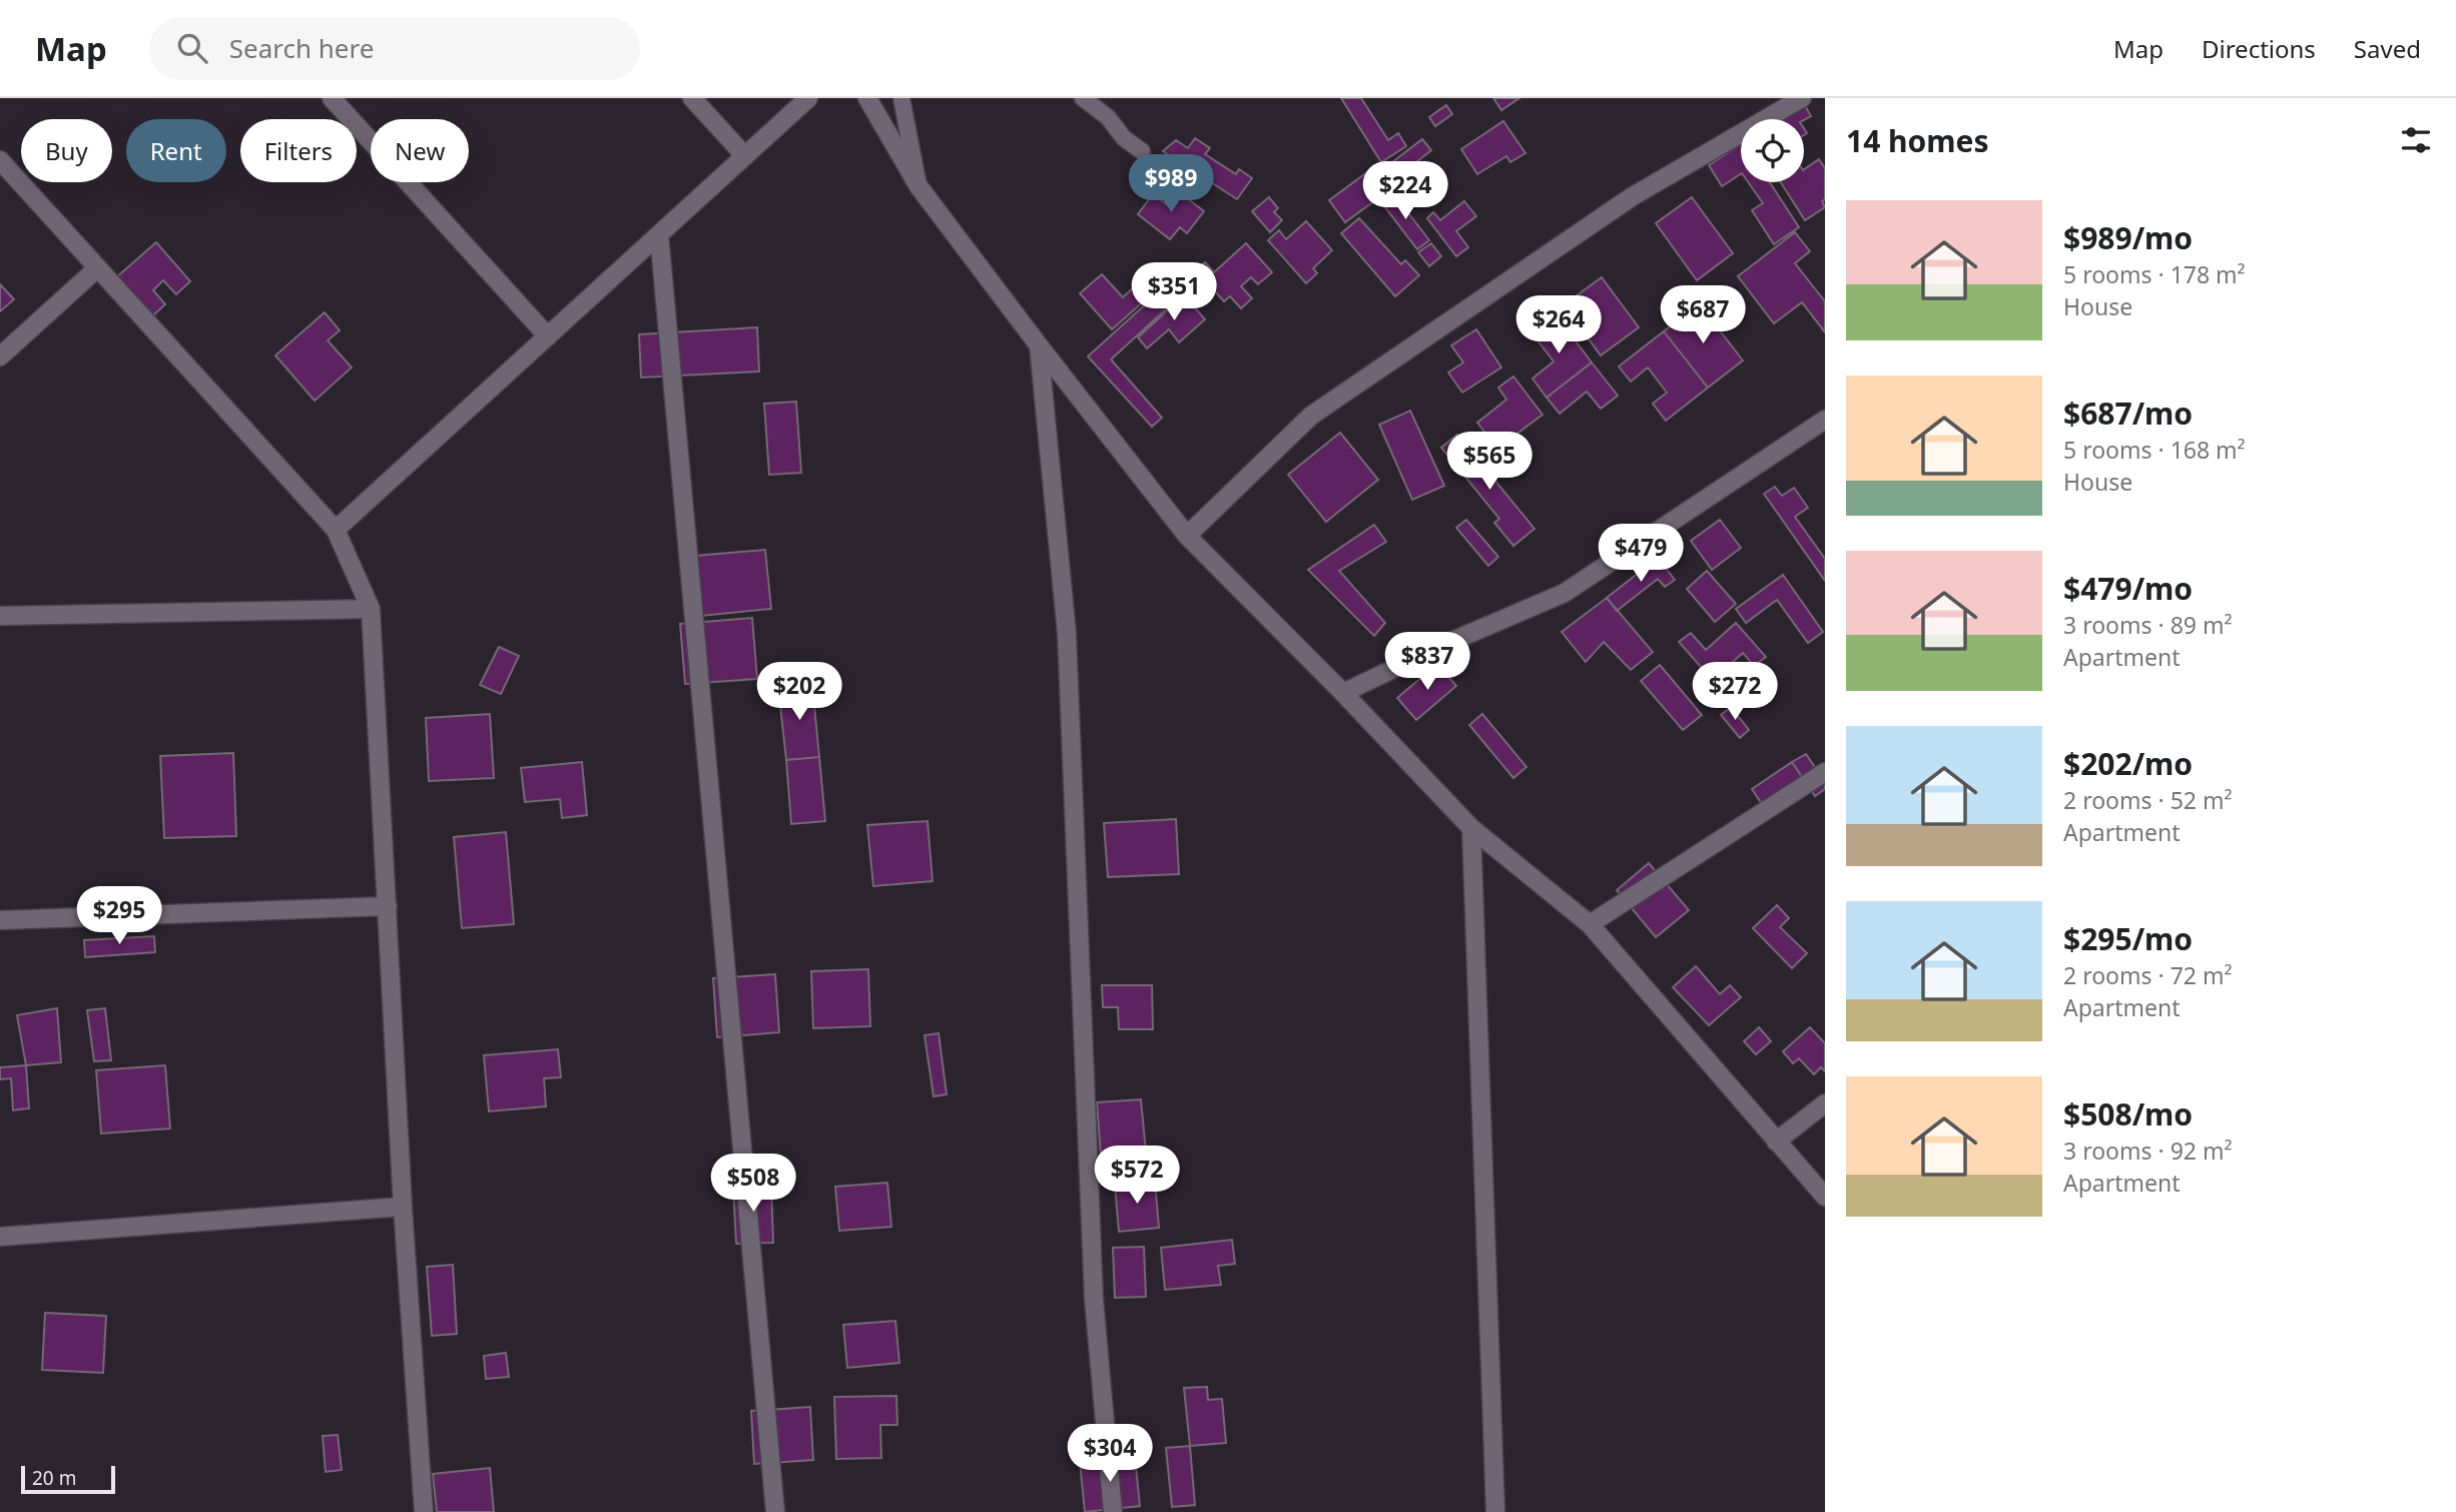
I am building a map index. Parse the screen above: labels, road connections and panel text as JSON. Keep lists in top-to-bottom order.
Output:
{
  "scale_bar": "20 m",
  "page": {
    "header": "Map",
    "search": "Search here",
    "nav": ["Map", "Directions", "Saved"],
    "heading": "14 homes",
    "chip": [
      "Buy",
      "Rent",
      "Filters",
      "New"
    ],
    "price": [
      "$989",
      "$224",
      "$351",
      "$687",
      "$264",
      "$565",
      "$479",
      "$837",
      "$202",
      "$272",
      "$295",
      "$572",
      "$508",
      "$304"
    ],
    "list": [
      {
        "name": "$989/mo",
        "note": "5 rooms · 178 m² · House"
      },
      {
        "name": "$687/mo",
        "note": "5 rooms · 168 m² · House"
      },
      {
        "name": "$479/mo",
        "note": "3 rooms · 89 m² · Apartment"
      },
      {
        "name": "$202/mo",
        "note": "2 rooms · 52 m² · Apartment"
      },
      {
        "name": "$295/mo",
        "note": "2 rooms · 72 m² · Apartment"
      },
      {
        "name": "$508/mo",
        "note": "3 rooms · 92 m² · Apartment"
      }
    ],
    "scale": "20 m"
  }
}
